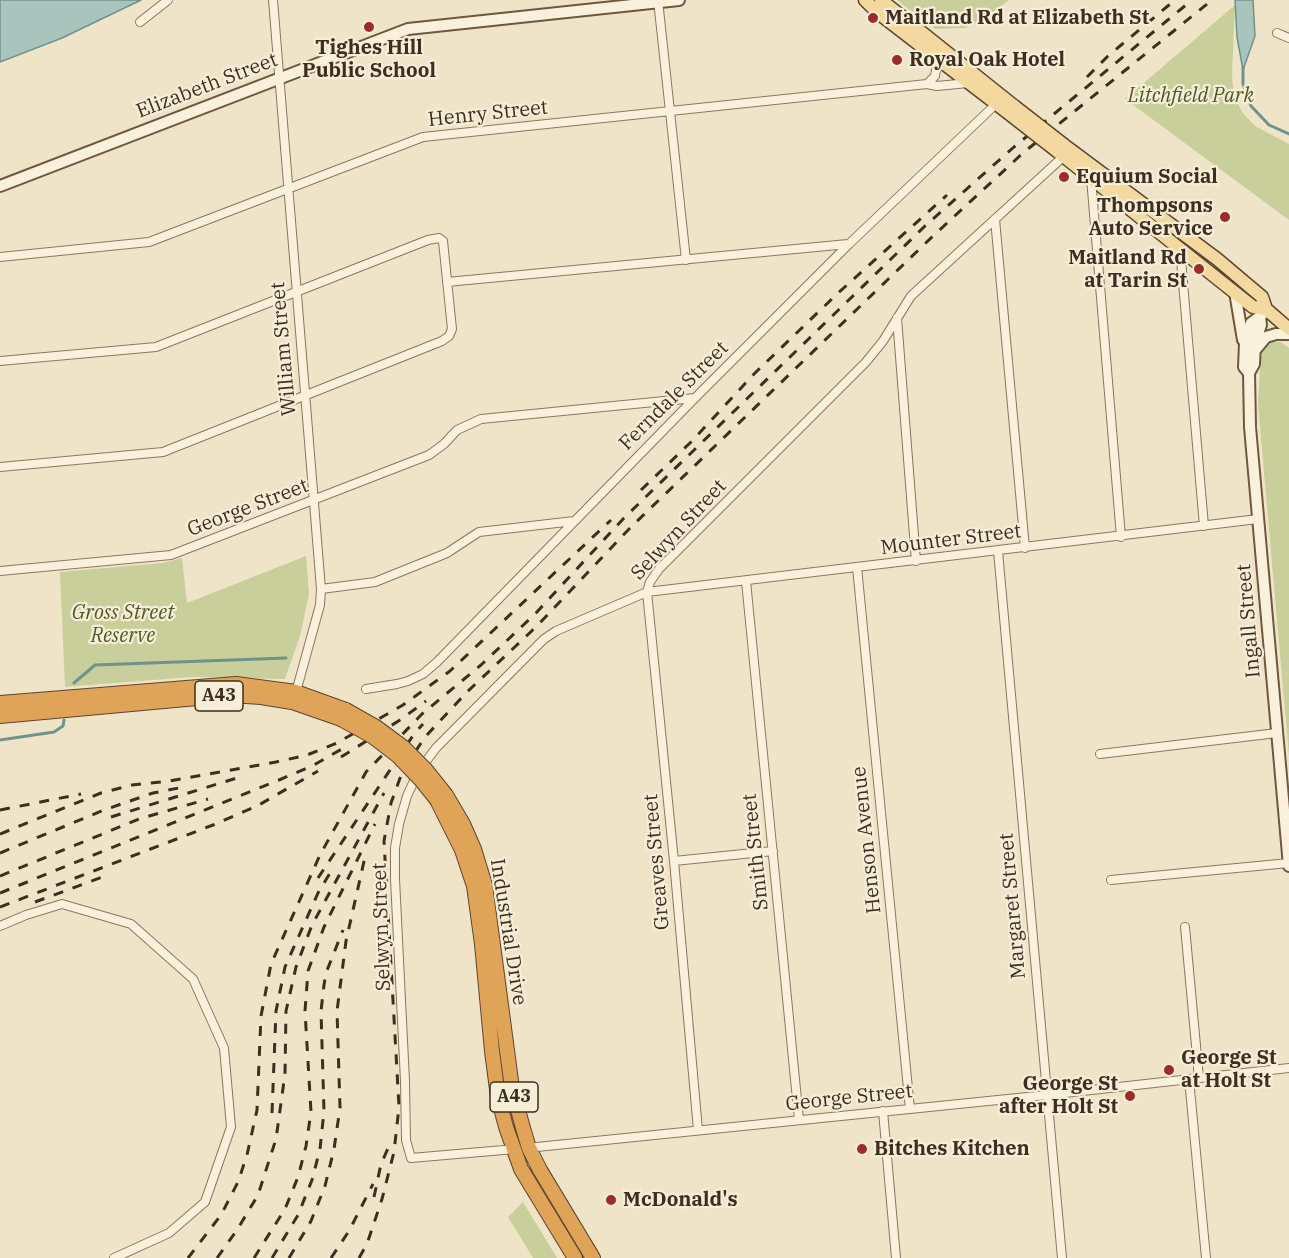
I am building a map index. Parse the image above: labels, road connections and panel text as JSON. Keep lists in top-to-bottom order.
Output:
{
  "streets": {
    "highway": ["A43", "Industrial Drive"],
    "main road": ["Elizabeth Street", "Ingall Street"],
    "street": [
      "Henry Street",
      "William Street",
      "Ferndale Street",
      "George Street",
      "Selwyn Street",
      "Mounter Street",
      "Henson Avenue",
      "Smith Street",
      "Greaves Street",
      "Margaret Street"
    ]
  },
  "crossings": [
    ["Elizabeth Street", "William Street"],
    ["Henry Street", "William Street"],
    ["William Street", "George Street"],
    ["William Street", "Industrial Drive"],
    ["Ferndale Street", "George Street"],
    ["George Street", "Selwyn Street"],
    ["George Street", "Henson Avenue"],
    ["George Street", "Smith Street"],
    ["George Street", "Greaves Street"],
    ["George Street", "Margaret Street"],
    ["George Street", "Industrial Drive"],
    ["Selwyn Street", "Mounter Street"],
    ["Selwyn Street", "Greaves Street"],
    ["Mounter Street", "Ingall Street"],
    ["Mounter Street", "Henson Avenue"],
    ["Mounter Street", "Smith Street"],
    ["Mounter Street", "Greaves Street"],
    ["Mounter Street", "Margaret Street"]
  ],
  "parks": ["Litchfield Park", "Gross Street Reserve"],
  "places": [
    "Maitland Rd at Elizabeth St",
    "Tighes Hill Public School",
    "Royal Oak Hotel",
    "Equium Social",
    "Thompsons Auto Service",
    "Maitland Rd at Tarin St",
    "George St at Holt St",
    "George St after Holt St",
    "Bitches Kitchen",
    "McDonald's"
  ]
}
